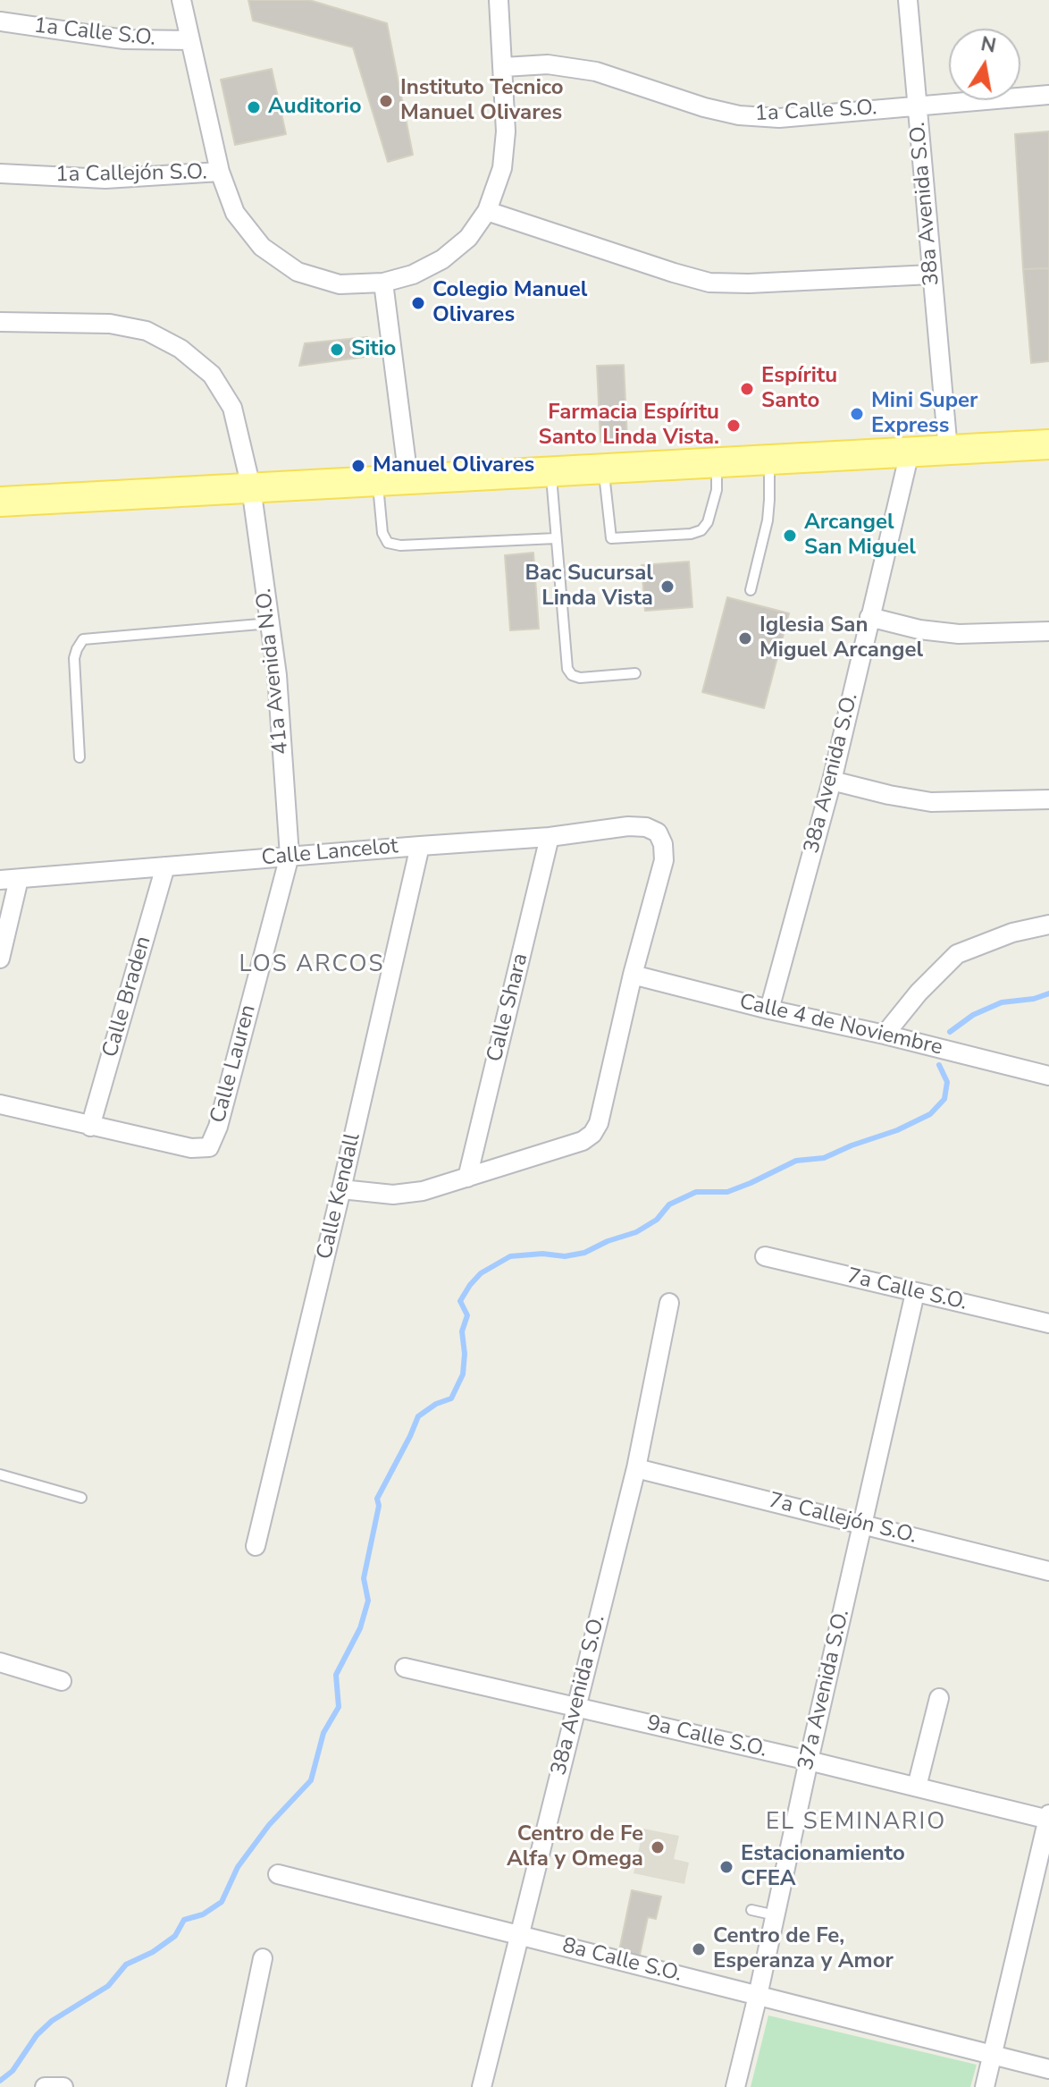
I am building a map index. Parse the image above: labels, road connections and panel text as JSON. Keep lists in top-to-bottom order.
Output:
{
  "streets": {
    "street": [
      "1a Calle S.O.",
      "1a Callejón S.O.",
      "38a Avenida S.O.",
      "41a Avenida N.O.",
      "Calle Lancelot",
      "Calle Braden",
      "Calle Shara",
      "Calle 4 de Noviembre",
      "Calle Lauren",
      "Calle Kendall",
      "7a Calle S.O.",
      "7a Callejón S.O.",
      "37a Avenida S.O.",
      "9a Calle S.O.",
      "8a Calle S.O."
    ]
  },
  "crossings": [
    ["1a Calle S.O.", "38a Avenida S.O."],
    ["38a Avenida S.O.", "Calle 4 de Noviembre"],
    ["38a Avenida S.O.", "7a Callejón S.O."],
    ["38a Avenida S.O.", "9a Calle S.O."],
    ["38a Avenida S.O.", "8a Calle S.O."],
    ["41a Avenida N.O.", "Calle Lancelot"],
    ["41a Avenida N.O.", "Calle Lauren"],
    ["Calle Lancelot", "Calle Braden"],
    ["Calle Lancelot", "Calle Shara"],
    ["Calle Lancelot", "Calle 4 de Noviembre"],
    ["Calle Lancelot", "Calle Lauren"],
    ["Calle Lancelot", "Calle Kendall"],
    ["Calle Braden", "Calle Lauren"],
    ["7a Calle S.O.", "37a Avenida S.O."],
    ["7a Callejón S.O.", "37a Avenida S.O."],
    ["37a Avenida S.O.", "9a Calle S.O."],
    ["37a Avenida S.O.", "8a Calle S.O."]
  ],
  "districts": ["LOS ARCOS", "EL SEMINARIO"],
  "places": [
    "Instituto Tecnico Manuel Olivares",
    "Auditorio",
    "Colegio Manuel Olivares",
    "Sitio",
    "Espíritu Santo",
    "Mini Super Express",
    "Farmacia Espíritu Santo Linda Vista.",
    "Manuel Olivares",
    "Arcangel San Miguel",
    "Bac Sucursal Linda Vista",
    "Iglesia San Miguel Arcangel",
    "Centro de Fe Alfa y Omega",
    "Estacionamiento CFEA",
    "Centro de Fe, Esperanza y Amor"
  ],
  "north": "top"
}
